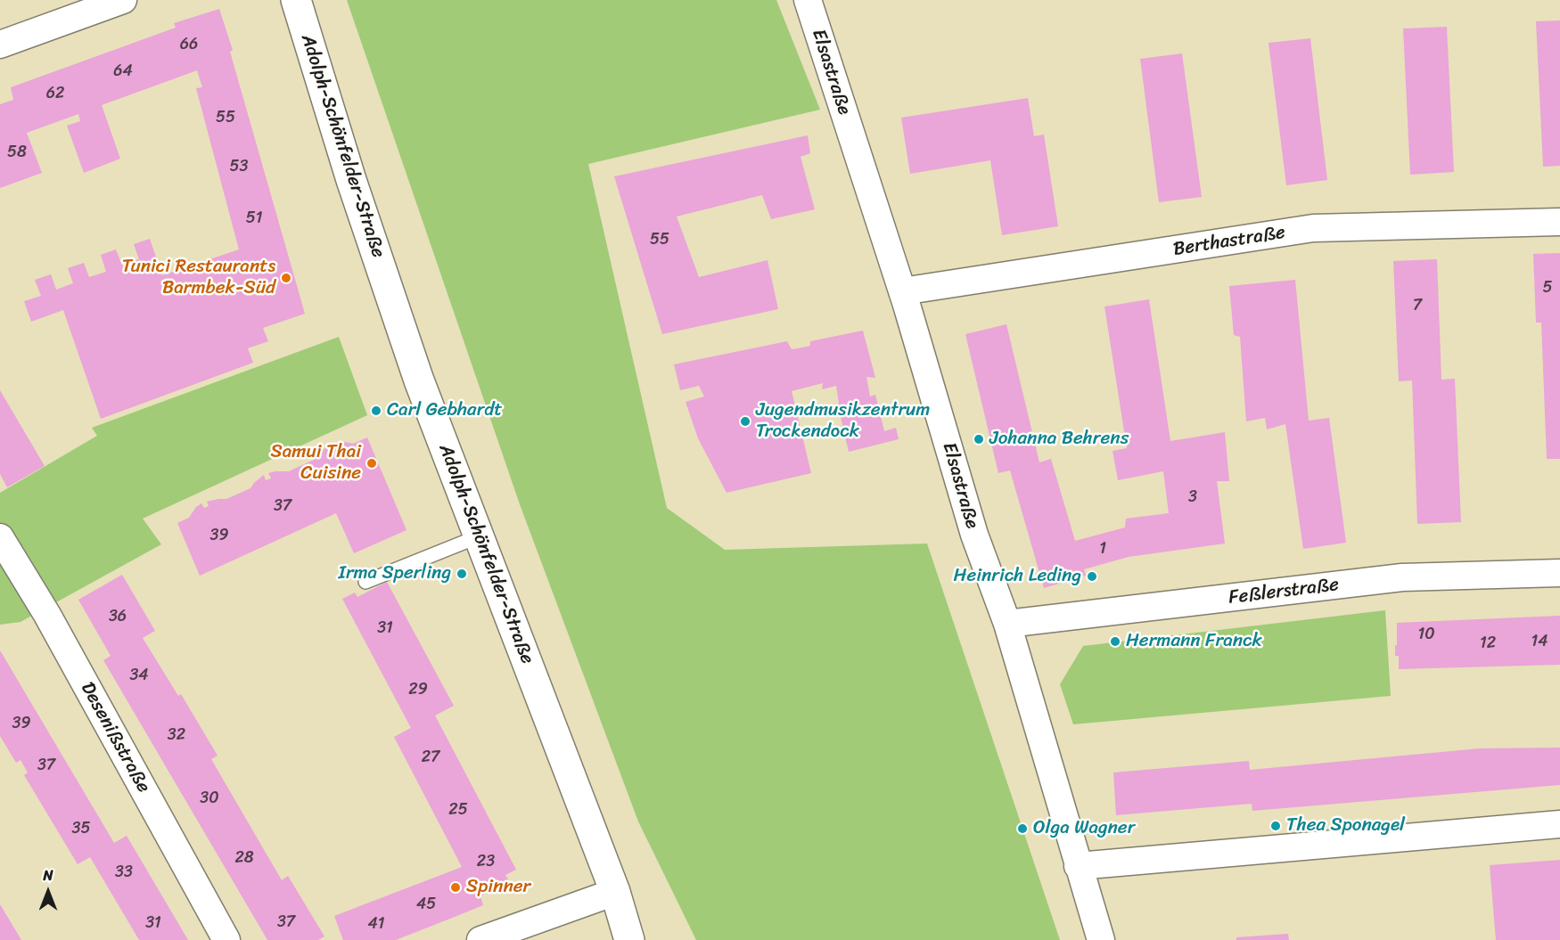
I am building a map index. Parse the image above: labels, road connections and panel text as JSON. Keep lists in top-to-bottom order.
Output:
{
  "streets": {
    "main road": ["Adolph-Schönfelder-Straße"],
    "street": [
      "Elsastraße",
      "Berthastraße",
      "Feßlerstraße",
      "Desenißstraße"
    ]
  },
  "crossings": [
    ["Elsastraße", "Berthastraße"],
    ["Elsastraße", "Feßlerstraße"]
  ],
  "places": [
    "Tunici Restaurants Barmbek-Süd",
    "Carl Gebhardt",
    "Jugendmusikzentrum Trockendock",
    "Johanna Behrens",
    "Samui Thai Cuisine",
    "Irma Sperling",
    "Heinrich Leding",
    "Hermann Franck",
    "Thea Sponagel",
    "Olga Wagner",
    "Spinner"
  ],
  "house_numbers": [
    "66",
    "64",
    "62",
    "55",
    "58",
    "53",
    "51",
    "55",
    "5",
    "7",
    "3",
    "37",
    "39",
    "1",
    "36",
    "31",
    "10",
    "14",
    "12",
    "34",
    "29",
    "39",
    "32",
    "27",
    "37",
    "30",
    "25",
    "35",
    "28",
    "23",
    "33",
    "45",
    "37",
    "31",
    "41"
  ],
  "north": "top"
}
